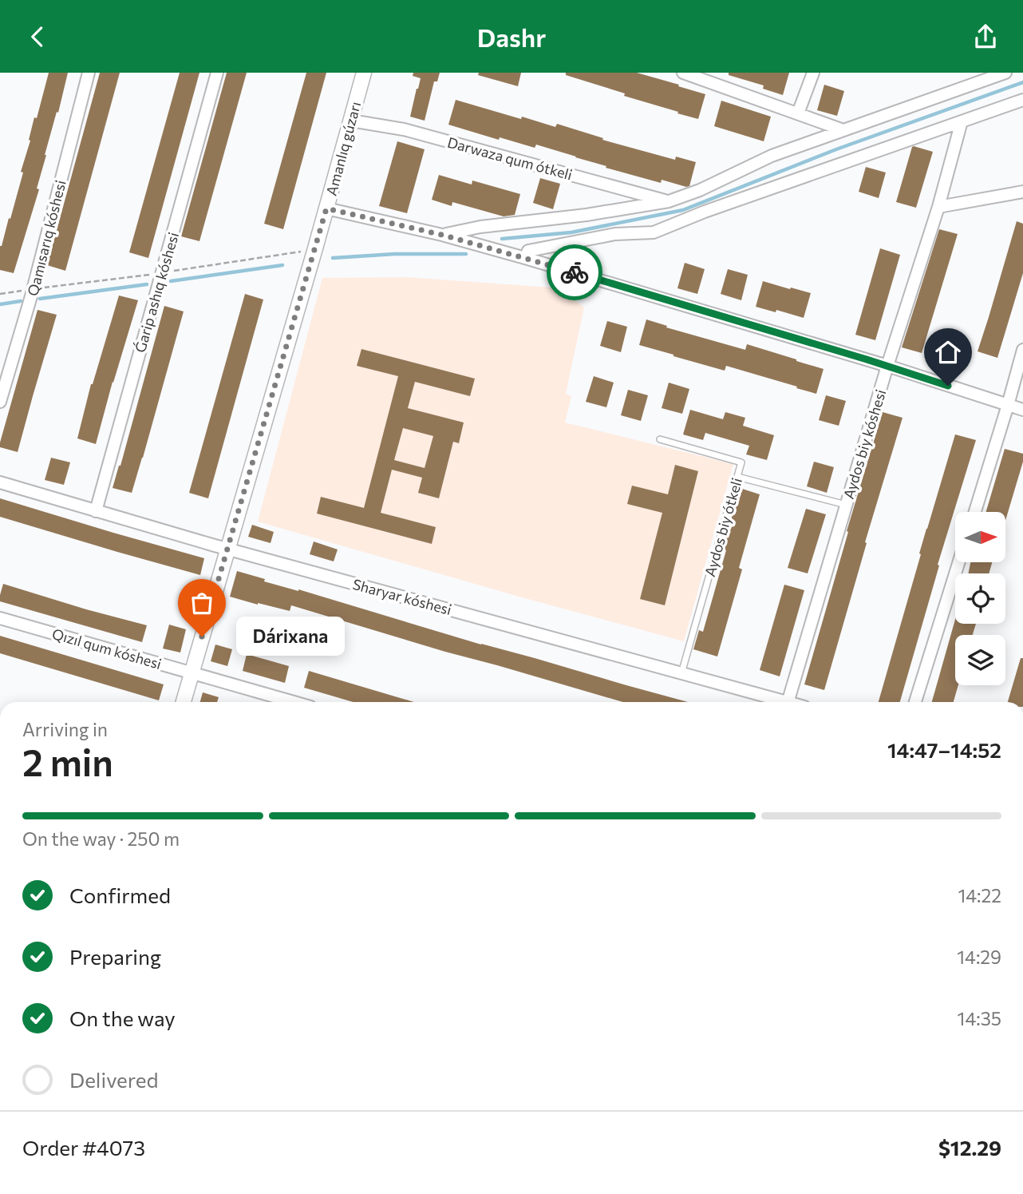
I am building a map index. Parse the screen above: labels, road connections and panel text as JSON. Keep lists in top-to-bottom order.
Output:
{
  "streets": {
    "street": [
      "Amanlıq gúzarı",
      "Darwaza qum ótkeli",
      "Qamısarıq kóshesi",
      "Ǵarip ashıq kóshesi",
      "Aydos biy kóshesi",
      "Sharyar kóshesi",
      "Qızıl qum kóshesi"
    ],
    "lane": ["Aydos biy ótkeli"]
  },
  "crossings": [
    ["Amanlıq gúzarı", "Darwaza qum ótkeli"],
    ["Amanlıq gúzarı", "Sharyar kóshesi"],
    ["Amanlıq gúzarı", "Qızıl qum kóshesi"],
    ["Ǵarip ashıq kóshesi", "Sharyar kóshesi"],
    ["Aydos biy ótkeli", "Sharyar kóshesi"]
  ],
  "places": ["Dárixana"],
  "north": "right",
  "page": {
    "header": "Dashr",
    "bubble": "Dárixana",
    "heading": ["2 min", "Arriving in", "14:47–14:52"],
    "panel": ["Order #4073", "$12.29"],
    "bar": "On the way · 250 m",
    "list": [
      ["Confirmed", "14:22"],
      ["Preparing", "14:29"],
      ["On the way", "14:35"],
      "Delivered"
    ]
  }
}
